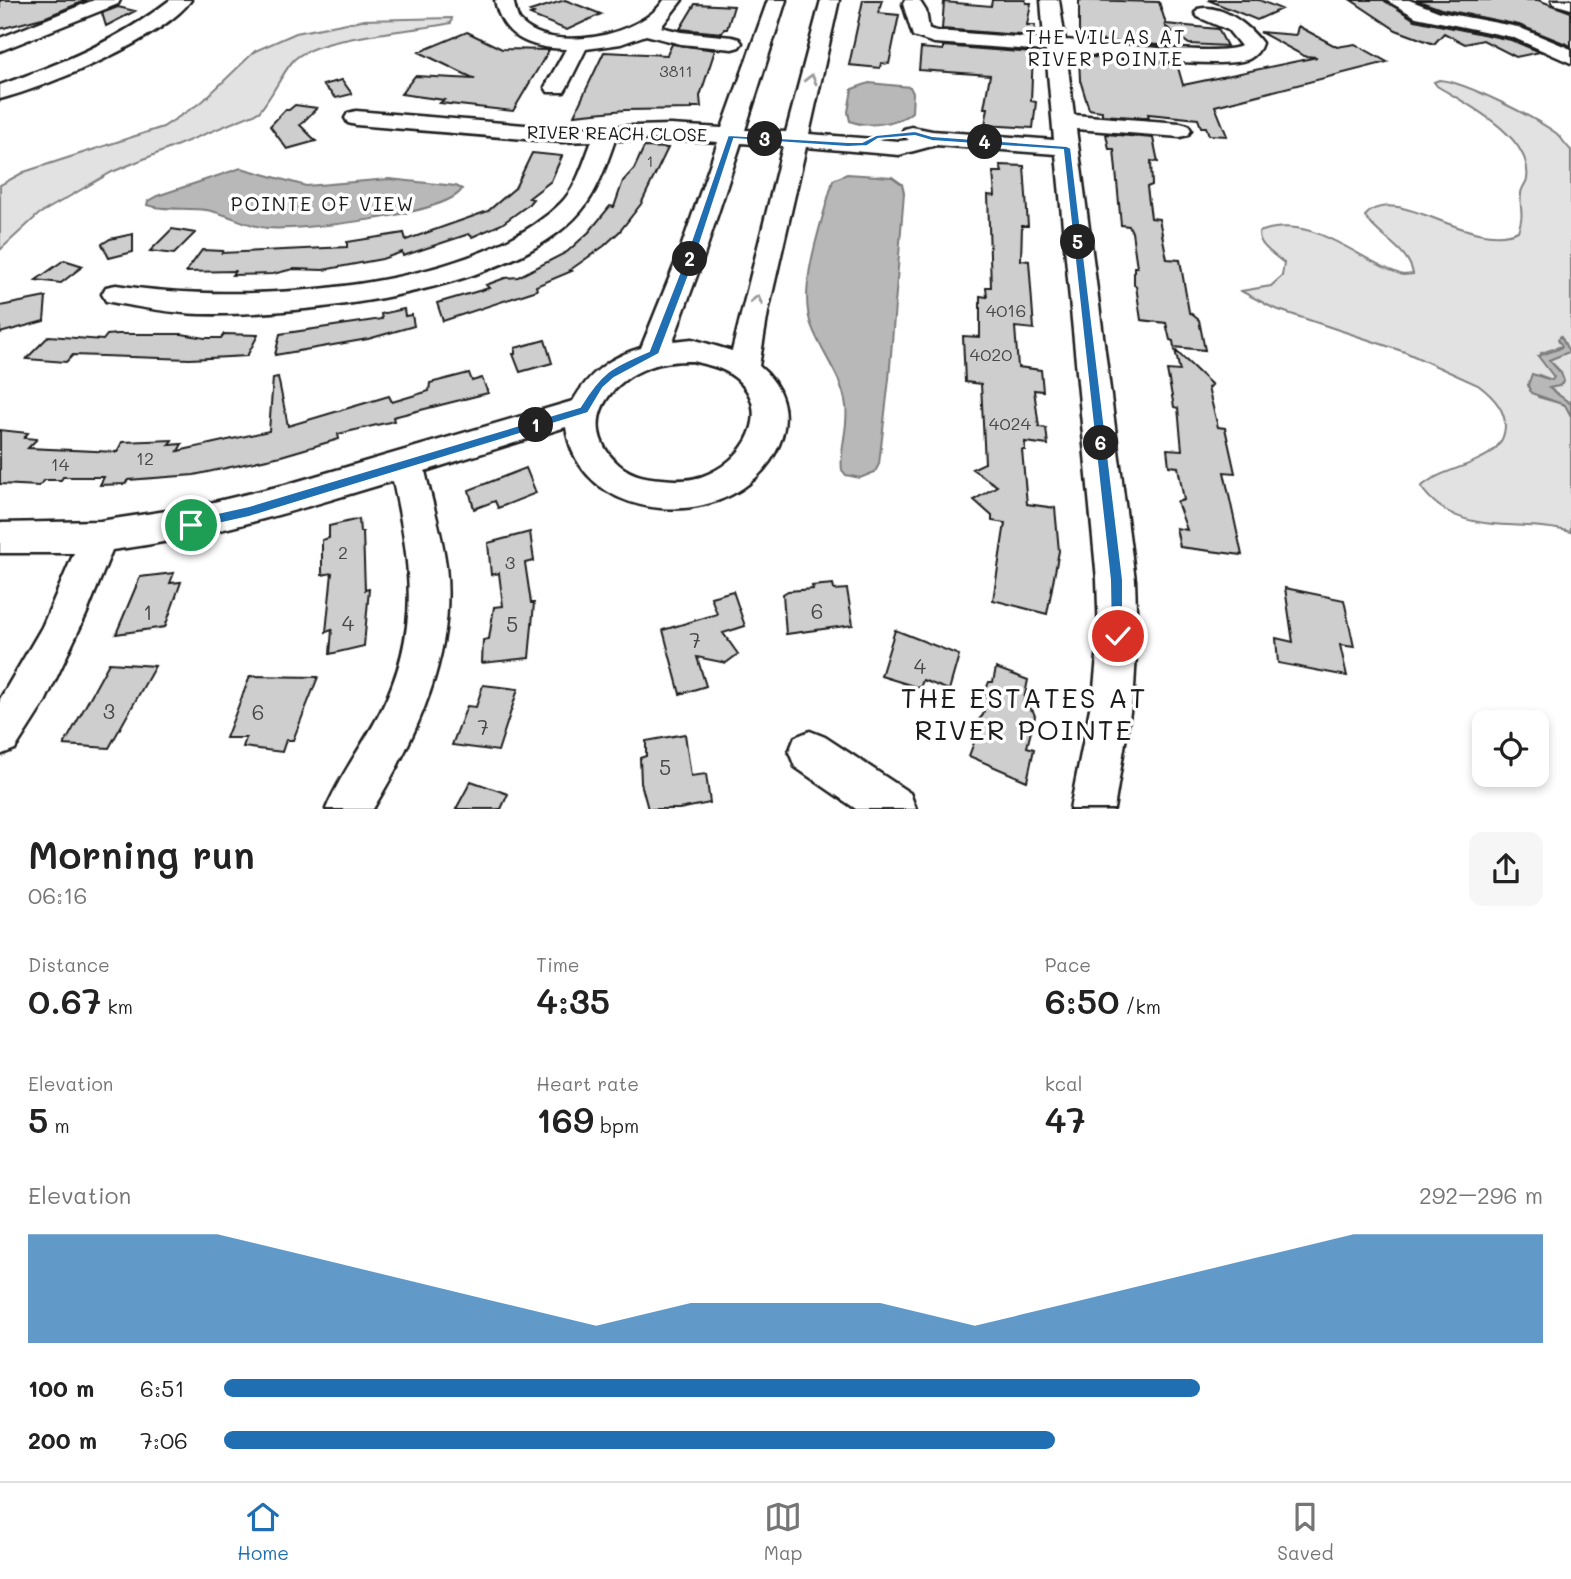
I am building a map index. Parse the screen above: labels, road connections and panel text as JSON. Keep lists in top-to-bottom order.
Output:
{
  "streets": {
    "street": ["RIVER REACH CLOSE"]
  },
  "districts": ["THE VILLAS AT RIVER POINTE", "POINTE OF VIEW", "THE ESTATES AT RIVER POINTE"],
  "house_numbers": [
    "3811",
    "1",
    "4016",
    "4020",
    "4024",
    "12",
    "14",
    "2",
    "3",
    "6",
    "1",
    "4",
    "5",
    "7",
    "4",
    "3",
    "6",
    "7",
    "5"
  ],
  "page": {
    "pins": [
      "3",
      "4",
      "5",
      "2",
      "1",
      "6"
    ],
    "heading": ["Morning run", "06:16"],
    "stats": [
      ["Distance", "0.67 km"],
      ["Time", "4:35"],
      ["Pace", "6:50 /km"],
      ["Elevation", "5 m"],
      ["Heart rate", "169 bpm"],
      ["kcal", "47"]
    ],
    "chart": ["Elevation", "292–296 m"],
    "list": [
      {
        "name": "100 m",
        "note": "6:51"
      },
      {
        "name": "200 m",
        "note": "7:06"
      }
    ],
    "tabs": ["Home", "Map", "Saved"]
  }
}
